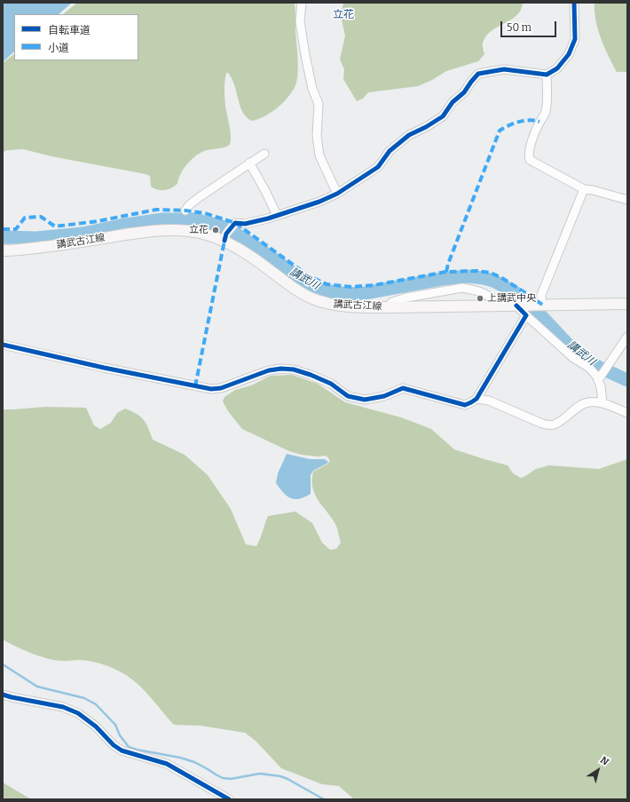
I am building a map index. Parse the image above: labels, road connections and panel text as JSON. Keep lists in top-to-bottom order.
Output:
{
  "streets": {
    "main road": ["講武古江線"]
  },
  "districts": ["立花"],
  "water": ["講武川"],
  "places": ["立花", "上講武中央"],
  "legend": ["自転車道", "小道"],
  "scale_bar": "50 m",
  "north": "top right"
}
